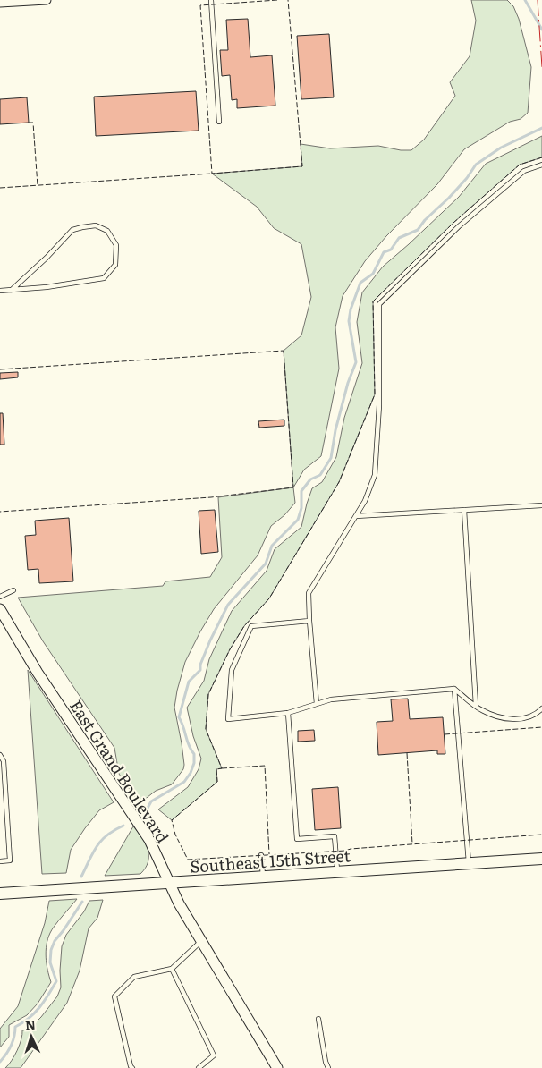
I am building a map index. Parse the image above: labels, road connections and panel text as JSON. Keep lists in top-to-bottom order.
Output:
{
  "streets": {
    "main road": ["Southeast 15th Street"],
    "street": ["East Grand Boulevard"]
  },
  "crossings": [
    ["East Grand Boulevard", "Southeast 15th Street"]
  ],
  "north": "top"
}
